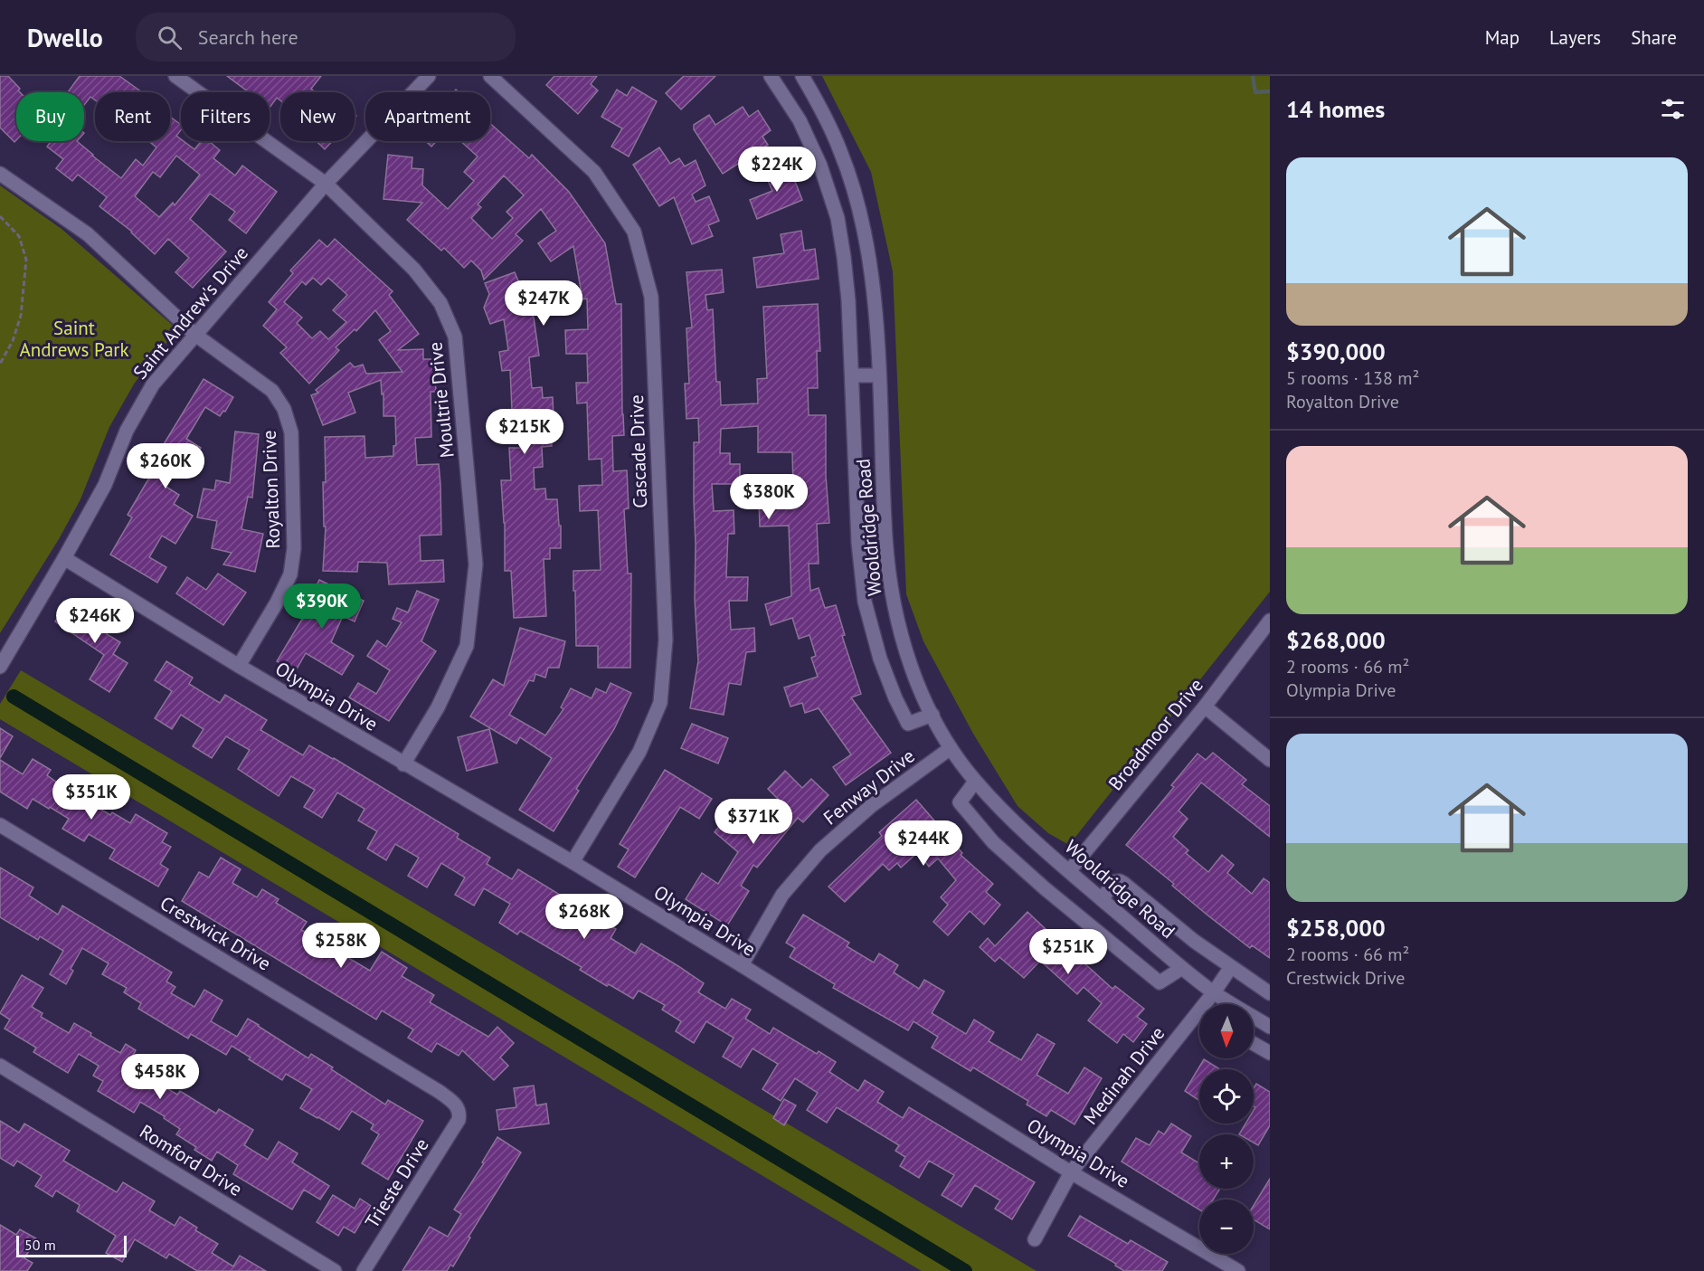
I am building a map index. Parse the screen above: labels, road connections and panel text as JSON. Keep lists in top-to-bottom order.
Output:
{
  "streets": {
    "street": [
      "Saint Andrew's Drive",
      "Moultrie Drive",
      "Cascade Drive",
      "Royalton Drive",
      "Wooldridge Road",
      "Olympia Drive",
      "Broadmoor Drive",
      "Fenway Drive",
      "Crestwick Drive",
      "Medinah Drive",
      "Romford Drive",
      "Trieste Drive"
    ]
  },
  "crossings": [
    ["Saint Andrew's Drive", "Moultrie Drive"],
    ["Saint Andrew's Drive", "Royalton Drive"],
    ["Saint Andrew's Drive", "Olympia Drive"],
    ["Moultrie Drive", "Olympia Drive"],
    ["Cascade Drive", "Olympia Drive"],
    ["Royalton Drive", "Olympia Drive"],
    ["Wooldridge Road", "Broadmoor Drive"],
    ["Wooldridge Road", "Fenway Drive"],
    ["Wooldridge Road", "Medinah Drive"],
    ["Olympia Drive", "Fenway Drive"],
    ["Olympia Drive", "Medinah Drive"],
    ["Crestwick Drive", "Trieste Drive"]
  ],
  "parks": ["Saint Andrews Park"],
  "scale_bar": "50 m",
  "north": "bottom",
  "page": {
    "header": "Dwello",
    "search": "Search here",
    "nav": ["Map", "Layers", "Share"],
    "heading": "14 homes",
    "chip": [
      "Buy",
      "Rent",
      "Filters",
      "New",
      "Apartment"
    ],
    "list": [
      {
        "name": "$390,000",
        "note": "5 rooms · 138 m² · Royalton Drive"
      },
      {
        "name": "$268,000",
        "note": "2 rooms · 66 m² · Olympia Drive"
      },
      {
        "name": "$258,000",
        "note": "2 rooms · 66 m² · Crestwick Drive"
      }
    ],
    "price": [
      "$224K",
      "$247K",
      "$215K",
      "$260K",
      "$380K",
      "$390K",
      "$246K",
      "$351K",
      "$371K",
      "$244K",
      "$268K",
      "$258K",
      "$251K",
      "$458K"
    ],
    "map_buttons": ["+", "−"],
    "scale": "50 m"
  }
}
